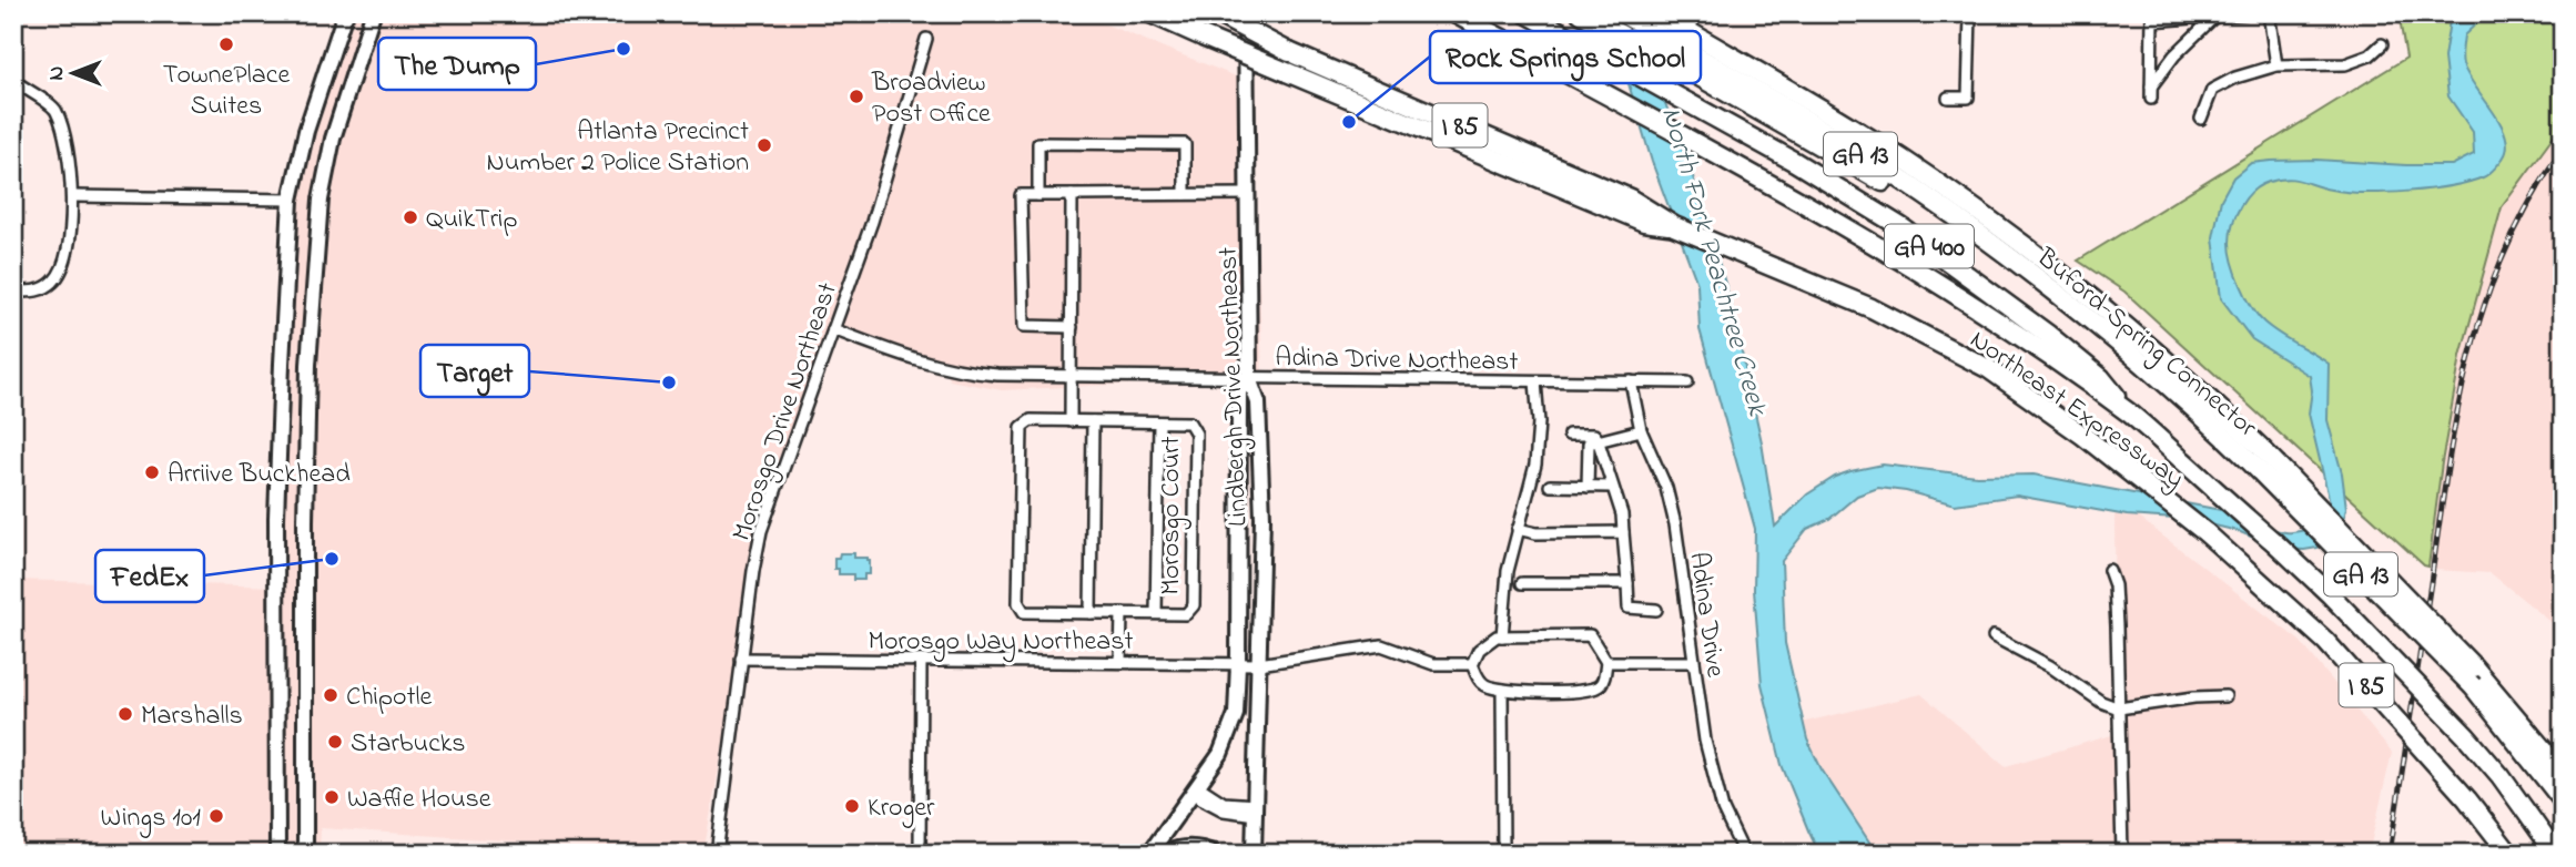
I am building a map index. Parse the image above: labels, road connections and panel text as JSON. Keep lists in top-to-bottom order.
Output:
{
  "streets": {
    "highway": [
      "I 85",
      "GA 13",
      "GA 400",
      "Buford-Spring Connector",
      "Northeast Expressway"
    ],
    "main road": ["Lindbergh Drive Northeast"],
    "street": [
      "Adina Drive Northeast",
      "Morosgo Drive Northeast",
      "Morosgo Court",
      "Adina Drive",
      "Morosgo Way Northeast"
    ]
  },
  "crossings": [
    ["GA 400", "Northeast Expressway"],
    ["Adina Drive Northeast", "Lindbergh Drive Northeast"],
    ["Adina Drive Northeast", "Morosgo Drive Northeast"],
    ["Adina Drive Northeast", "Adina Drive"],
    ["Lindbergh Drive Northeast", "Morosgo Way Northeast"],
    ["Morosgo Drive Northeast", "Morosgo Way Northeast"]
  ],
  "water": ["North Fork Peachtree Creek"],
  "places": [
    "TownePlace Suites",
    "The Dump",
    "Broadview Post Office",
    "Rock Springs School",
    "Atlanta Precinct Number 2 Police Station",
    "QuikTrip",
    "Target",
    "Arriive Buckhead",
    "FedEx",
    "Chipotle",
    "Marshalls",
    "Starbucks",
    "Waffle House",
    "Kroger",
    "Wings 101"
  ],
  "north": "left"
}
